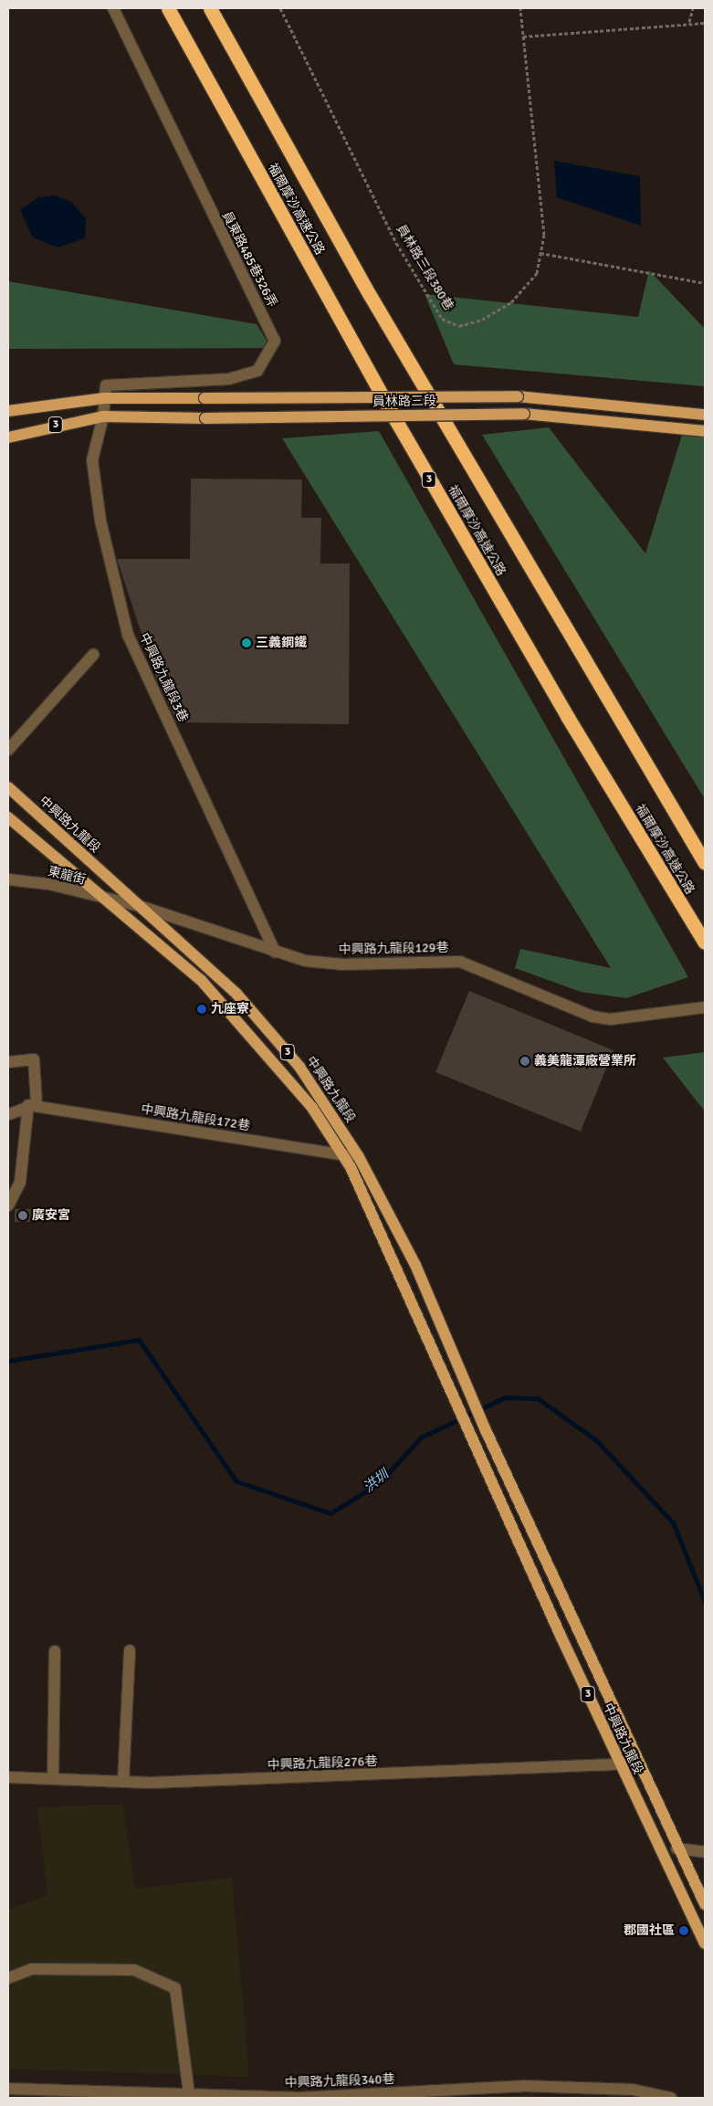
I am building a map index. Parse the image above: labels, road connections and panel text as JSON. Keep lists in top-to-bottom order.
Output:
{
  "streets": {
    "highway": ["福爾摩沙高速公路", "3"],
    "main road": ["員林路三段", "中興路九龍段"],
    "street": [
      "員東路485巷326弄",
      "中興路九龍段3巷",
      "東龍街",
      "中興路九龍段129巷",
      "中興路九龍段172巷",
      "中興路九龍段276巷",
      "中興路九龍段340巷"
    ],
    "path": ["員林路三段380巷"]
  },
  "crossings": [
    ["員東路485巷326弄", "員林路三段"],
    ["員東路485巷326弄", "3"],
    ["員東路485巷326弄", "中興路九龍段3巷"],
    ["員林路三段", "3"],
    ["員林路三段", "中興路九龍段3巷"],
    ["3", "中興路九龍段3巷"],
    ["中興路九龍段3巷", "中興路九龍段129巷"],
    ["中興路九龍段", "東龍街"],
    ["中興路九龍段", "中興路九龍段129巷"],
    ["中興路九龍段", "中興路九龍段172巷"],
    ["中興路九龍段", "中興路九龍段276巷"],
    ["東龍街", "中興路九龍段129巷"]
  ],
  "water": ["洪圳"],
  "places": [
    "三義鋼鐵",
    "九座寮",
    "義美龍潭廠營業所",
    "廣安宮",
    "郡國社區"
  ]
}
